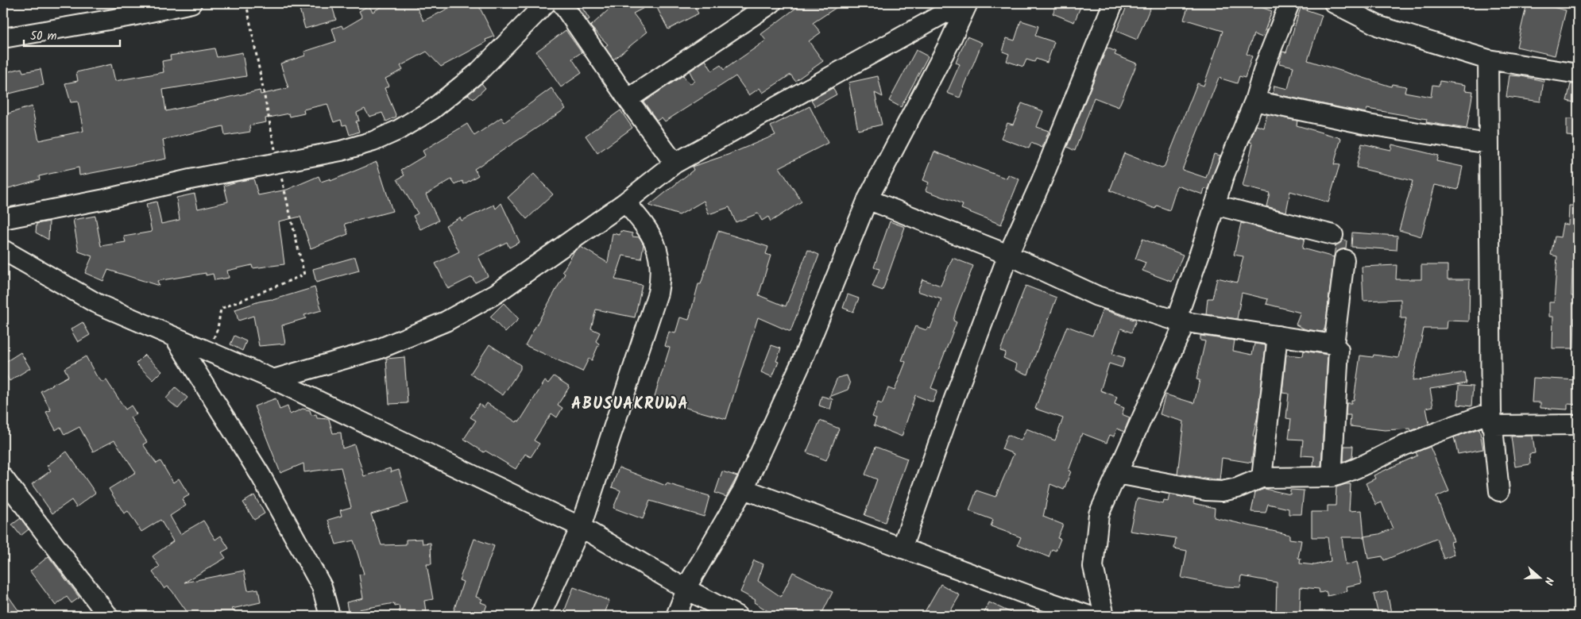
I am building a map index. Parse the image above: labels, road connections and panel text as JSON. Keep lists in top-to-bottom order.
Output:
{
  "districts": ["ABUSUAKRUWA"],
  "scale_bar": "50 m",
  "north": "right"
}
